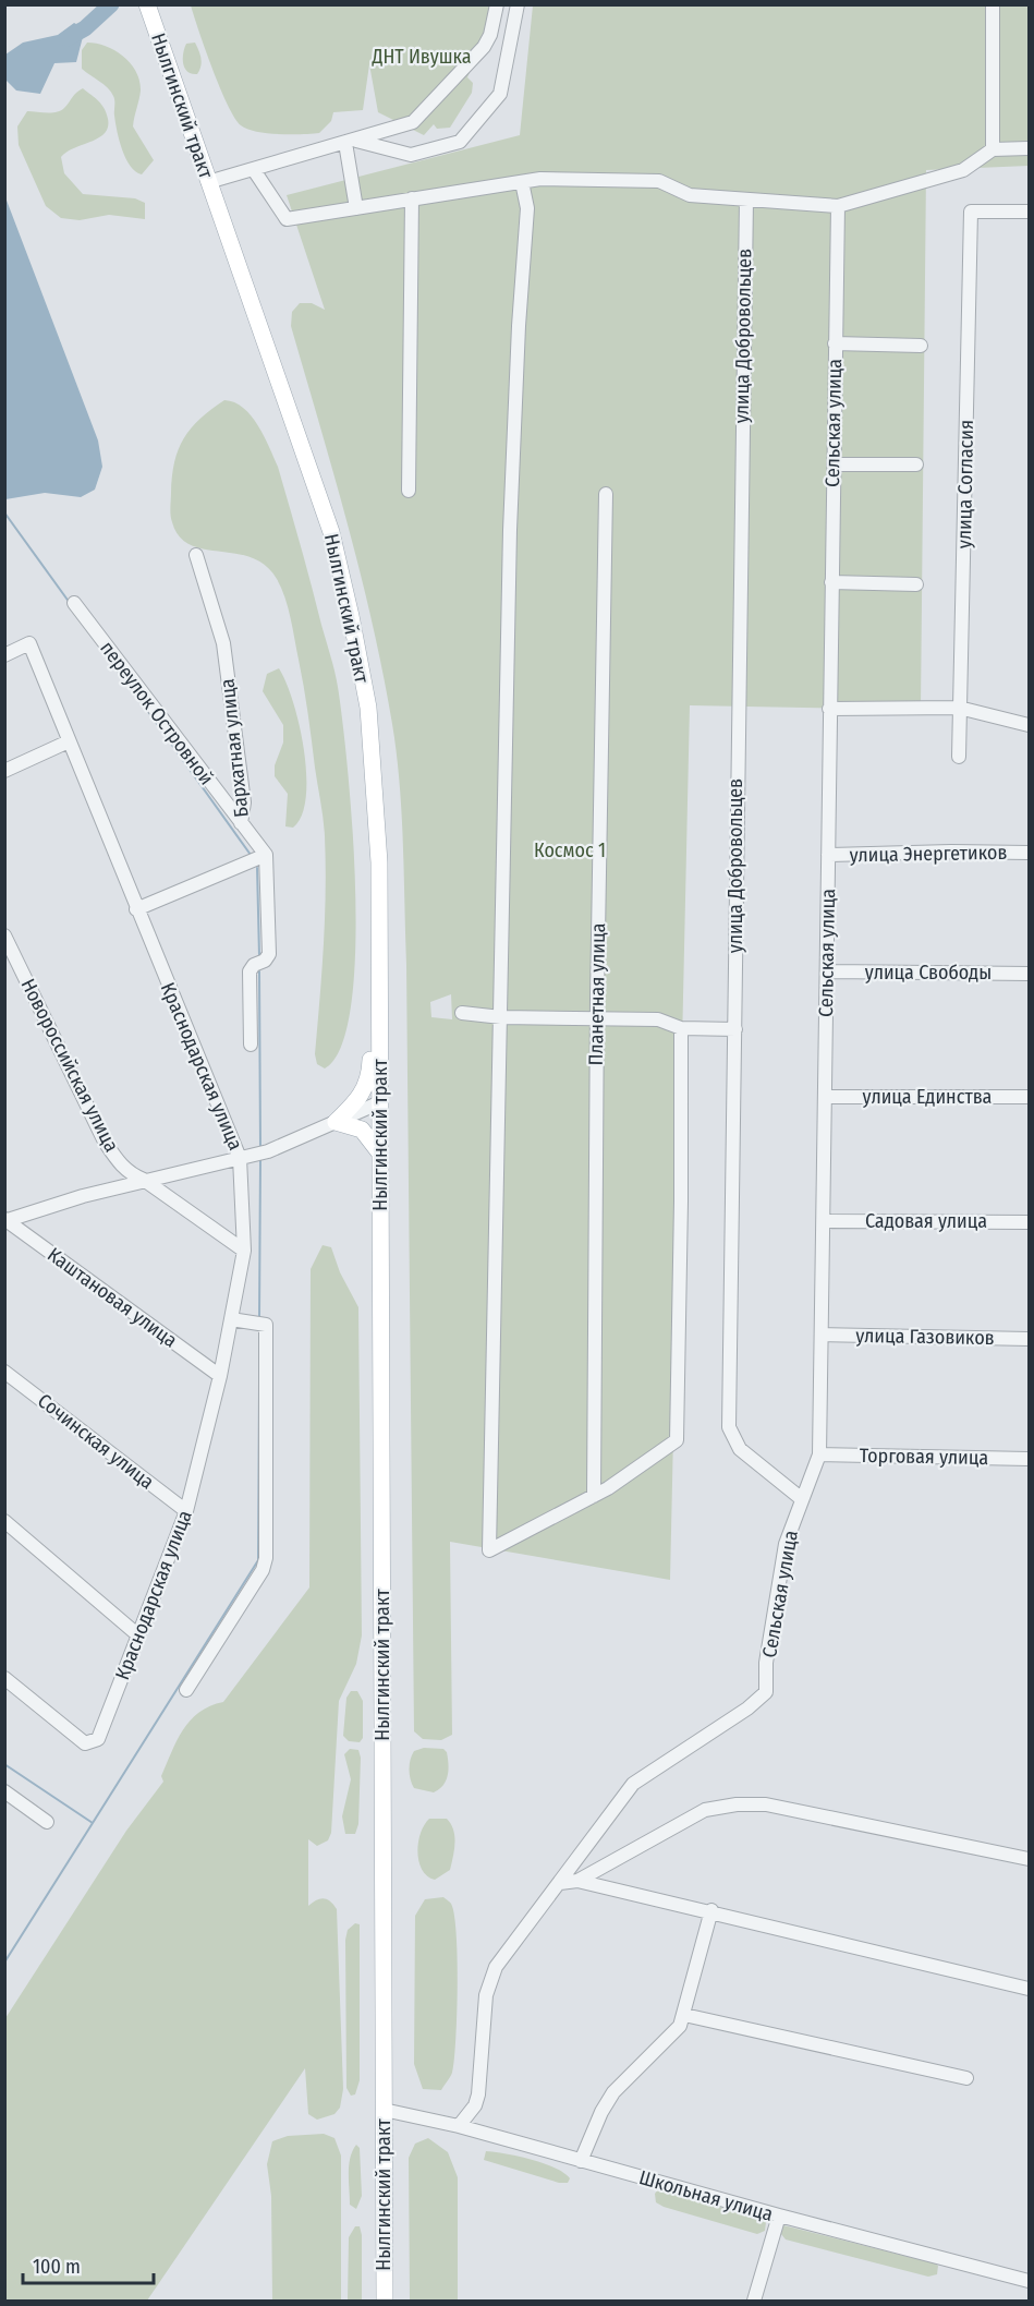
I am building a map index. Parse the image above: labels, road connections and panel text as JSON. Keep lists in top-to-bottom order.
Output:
{
  "streets": {
    "main road": ["Нылгинский тракт"],
    "street": [
      "улица Добровольцев",
      "Сельская улица",
      "улица Согласия",
      "переулок Островной",
      "Бархатная улица",
      "улица Энергетиков",
      "улица Свободы",
      "Планетная улица",
      "Новороссийская улица",
      "Краснодарская улица",
      "улица Единства",
      "Садовая улица",
      "Каштановая улица",
      "улица Газовиков",
      "Сочинская улица",
      "Торговая улица",
      "Школьная улица"
    ]
  },
  "crossings": [
    ["Нылгинский тракт", "Школьная улица"],
    ["улица Добровольцев", "Сельская улица"],
    ["Сельская улица", "улица Энергетиков"],
    ["Сельская улица", "улица Свободы"],
    ["Сельская улица", "улица Единства"],
    ["Сельская улица", "Садовая улица"],
    ["Сельская улица", "улица Газовиков"],
    ["Сельская улица", "Торговая улица"],
    ["переулок Островной", "Бархатная улица"],
    ["Новороссийская улица", "Краснодарская улица"],
    ["Краснодарская улица", "Каштановая улица"],
    ["Краснодарская улица", "Сочинская улица"]
  ],
  "parks": ["ДНТ Ивушка", "Космос 1"],
  "scale_bar": "100 m"
}
